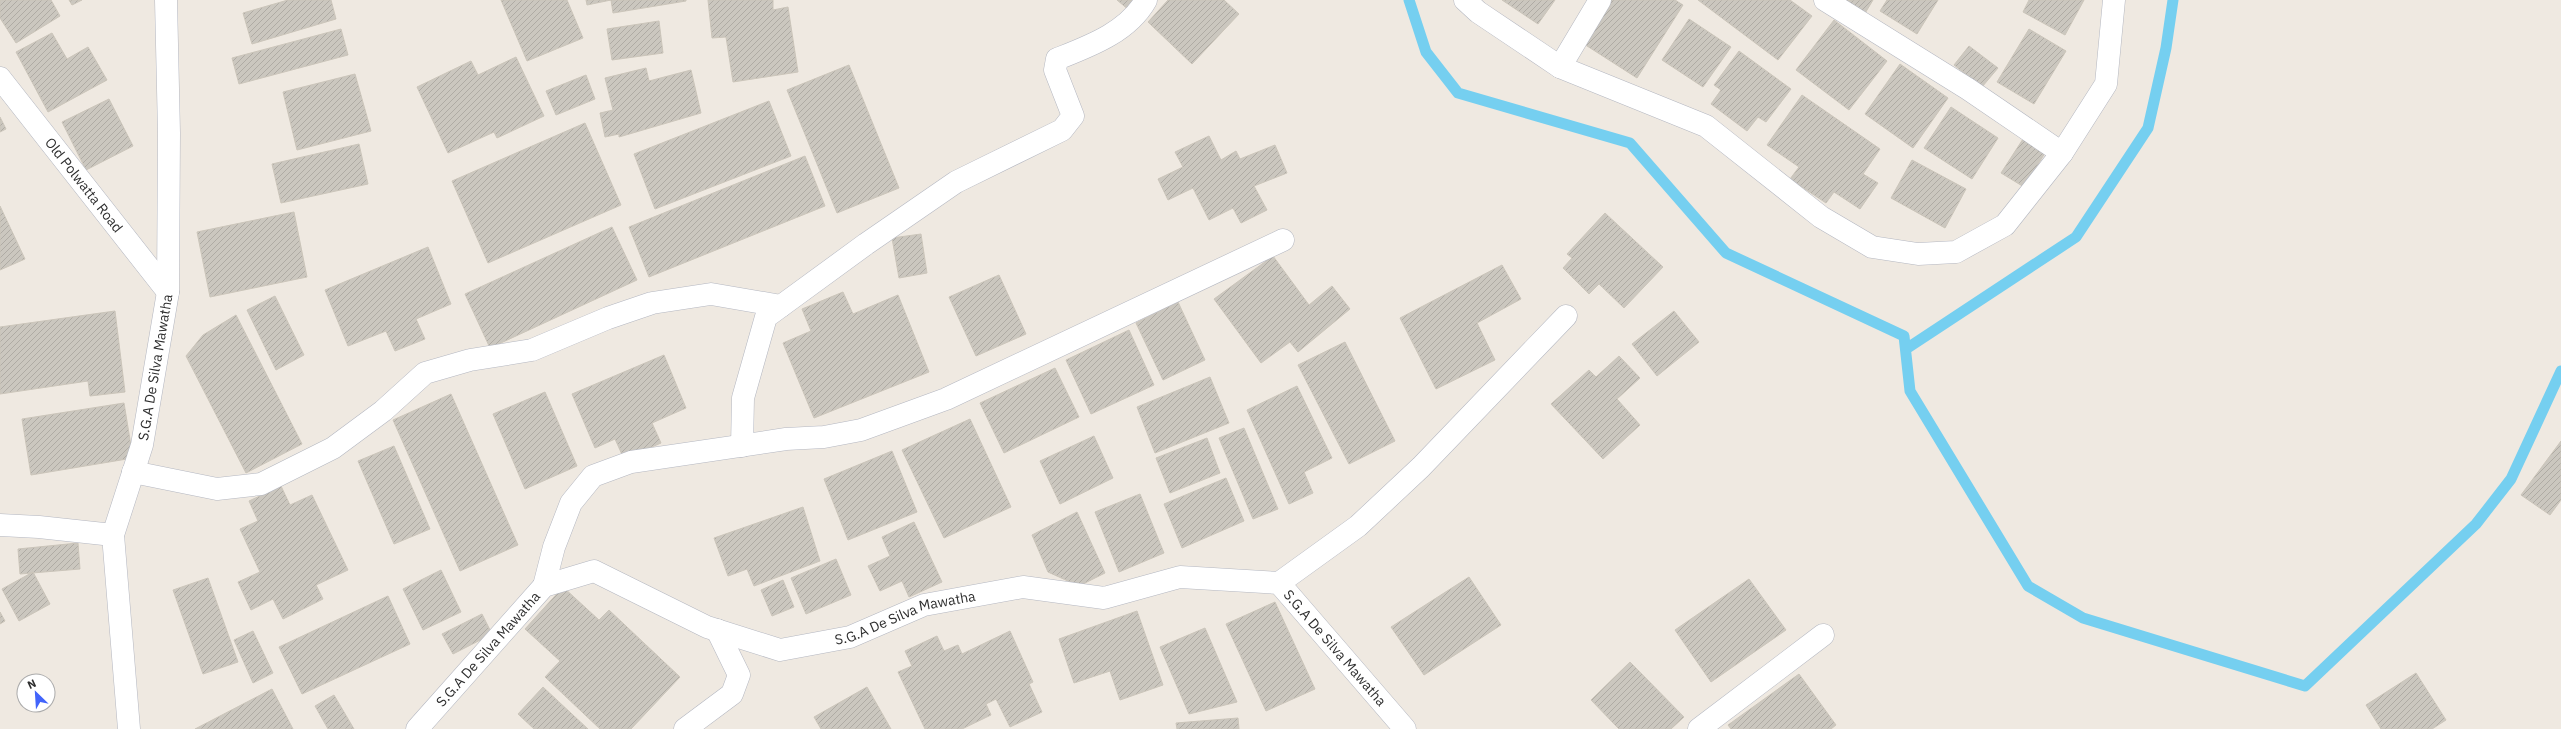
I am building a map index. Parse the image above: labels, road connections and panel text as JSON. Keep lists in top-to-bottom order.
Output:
{
  "streets": {
    "street": ["Old Polwatta Road", "S.G.A De Silva Mawatha"]
  },
  "crossings": [
    ["Old Polwatta Road", "S.G.A De Silva Mawatha"]
  ],
  "north": "top left"
}
